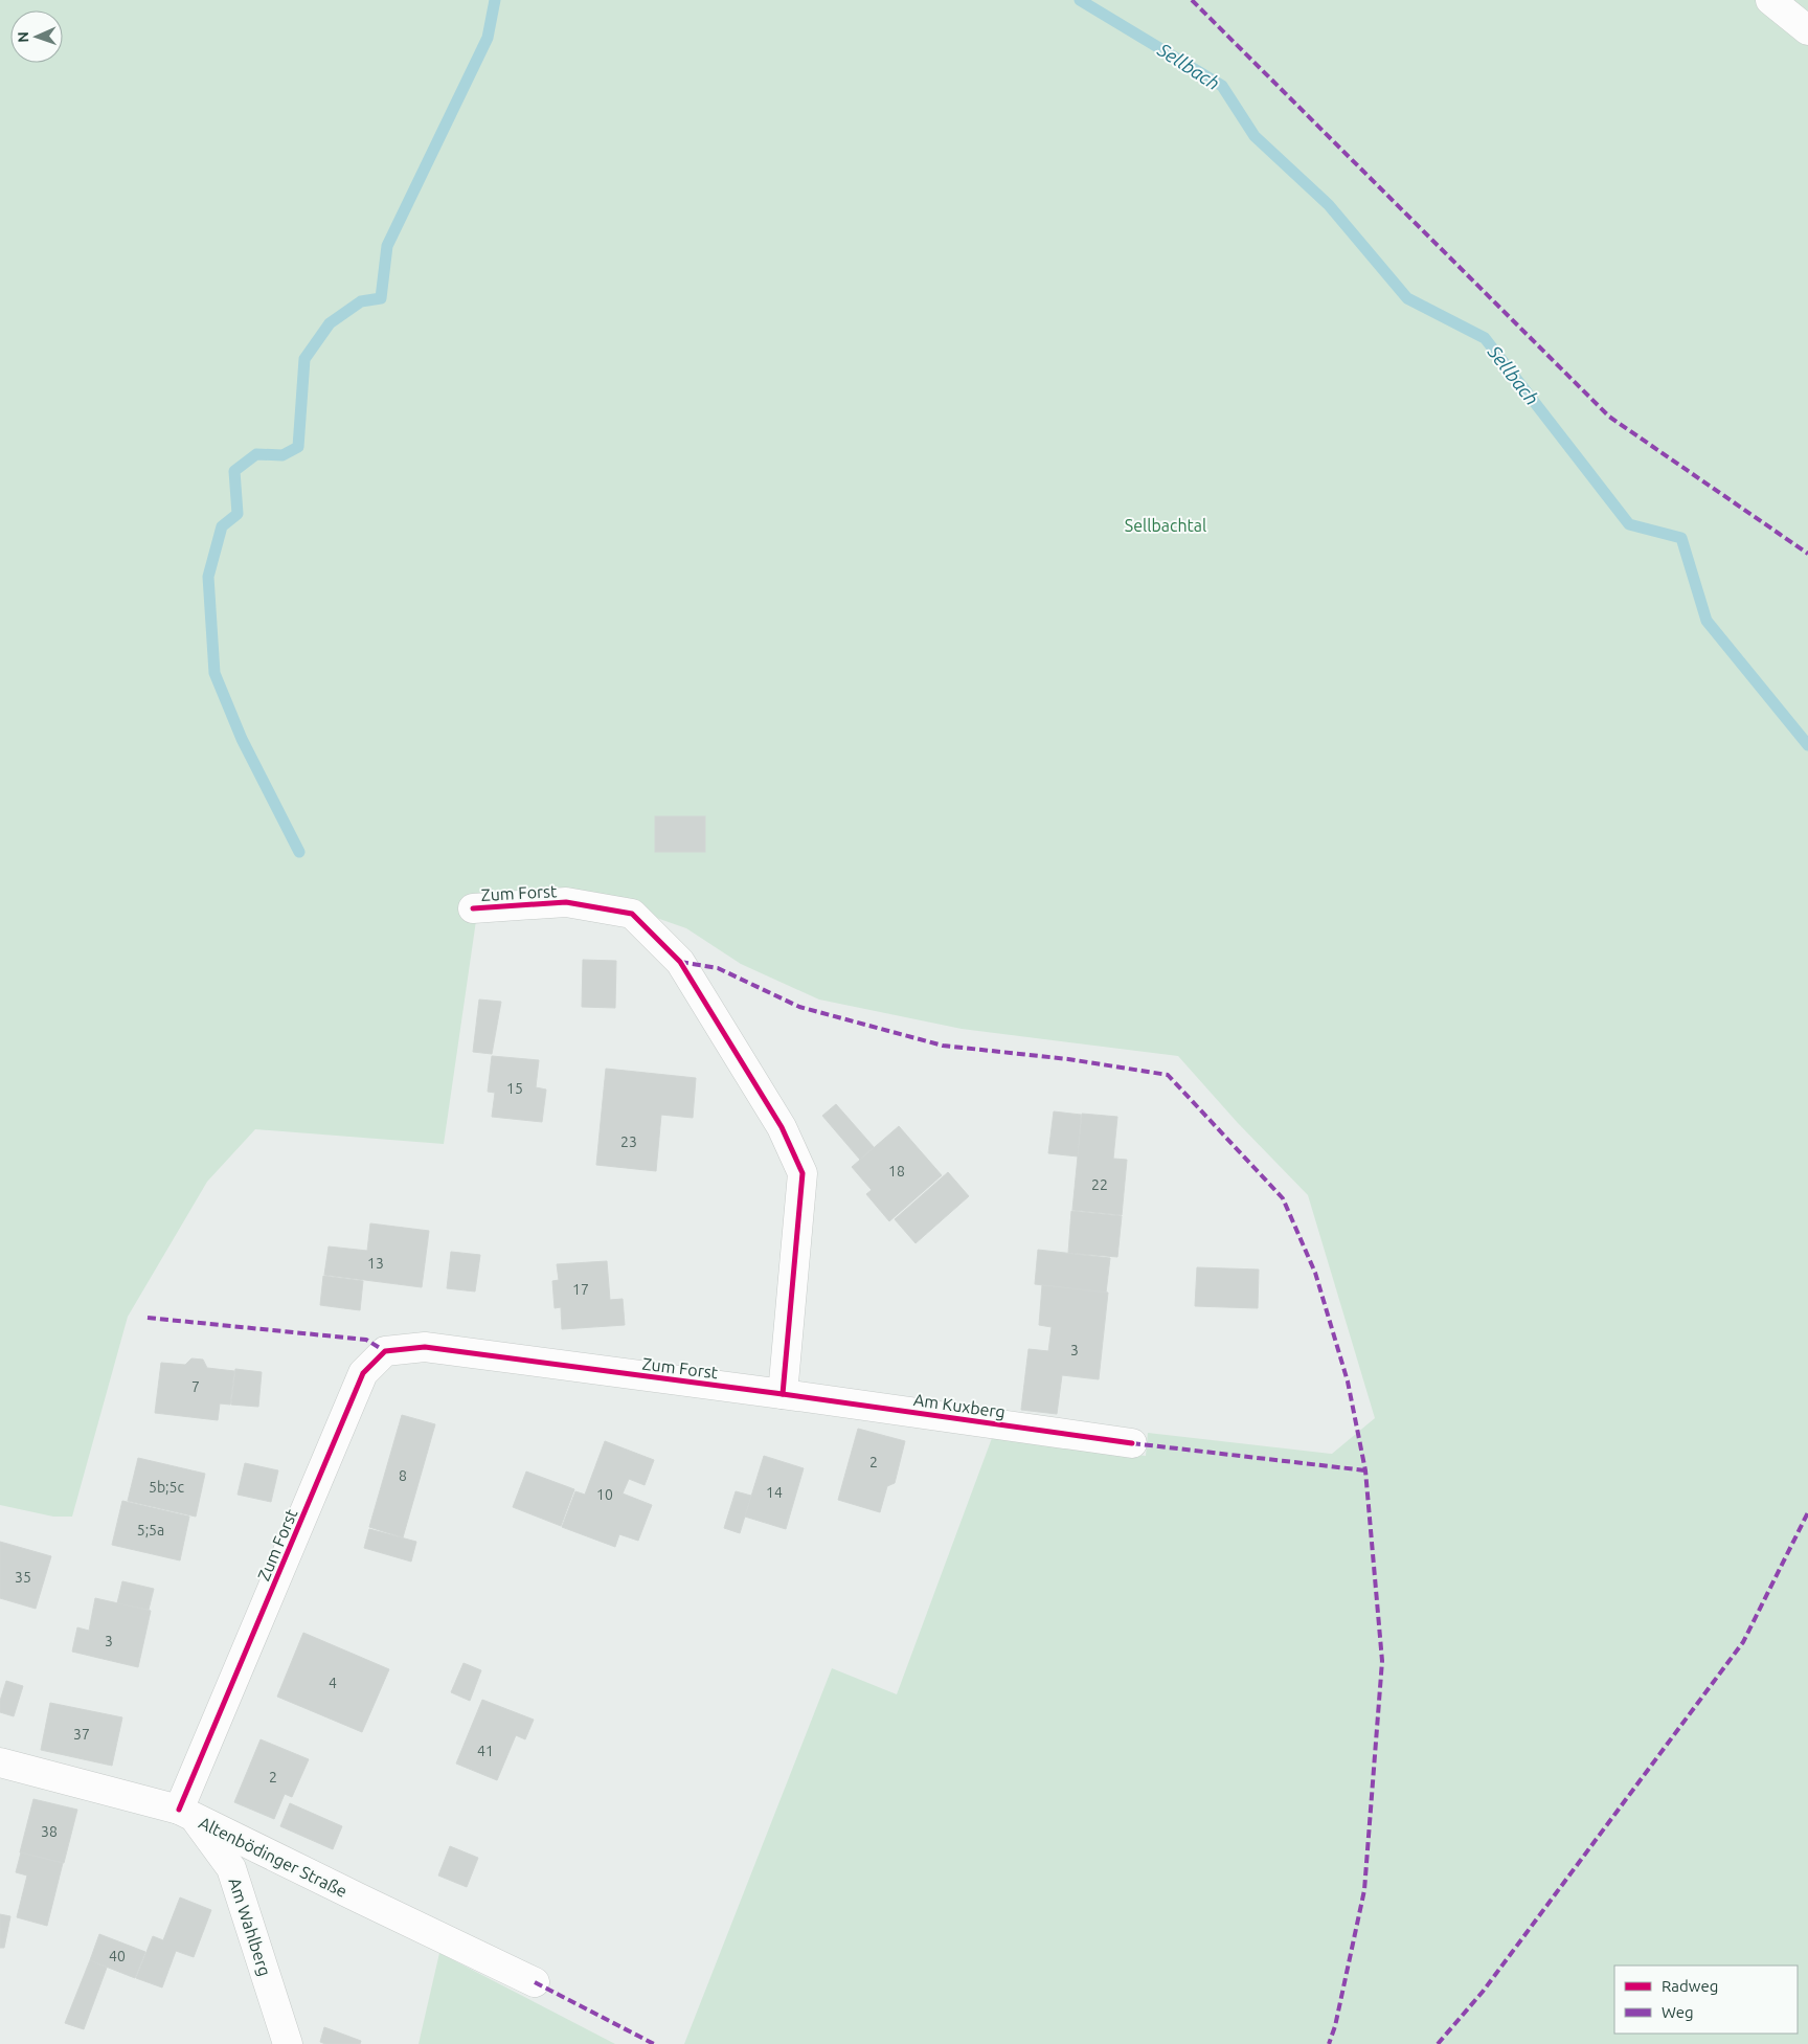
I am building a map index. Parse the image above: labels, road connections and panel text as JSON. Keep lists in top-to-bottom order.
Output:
{
  "streets": {
    "street": [
      "Zum Forst",
      "Am Kuxberg",
      "Altenbödinger Straße",
      "Am Wahlberg"
    ]
  },
  "crossings": [
    ["Zum Forst", "Am Kuxberg"],
    ["Zum Forst", "Altenbödinger Straße"],
    ["Zum Forst", "Am Wahlberg"],
    ["Altenbödinger Straße", "Am Wahlberg"]
  ],
  "water": ["Sellbach"],
  "parks": ["Sellbachtal"],
  "house_numbers": [
    "15",
    "23",
    "18",
    "22",
    "13",
    "17",
    "3",
    "7",
    "2",
    "8",
    "5b;5c",
    "14",
    "10",
    "5;5a",
    "35",
    "3",
    "4",
    "37",
    "41",
    "2",
    "38",
    "40"
  ],
  "legend": ["Radweg", "Weg"],
  "north": "left"
}
